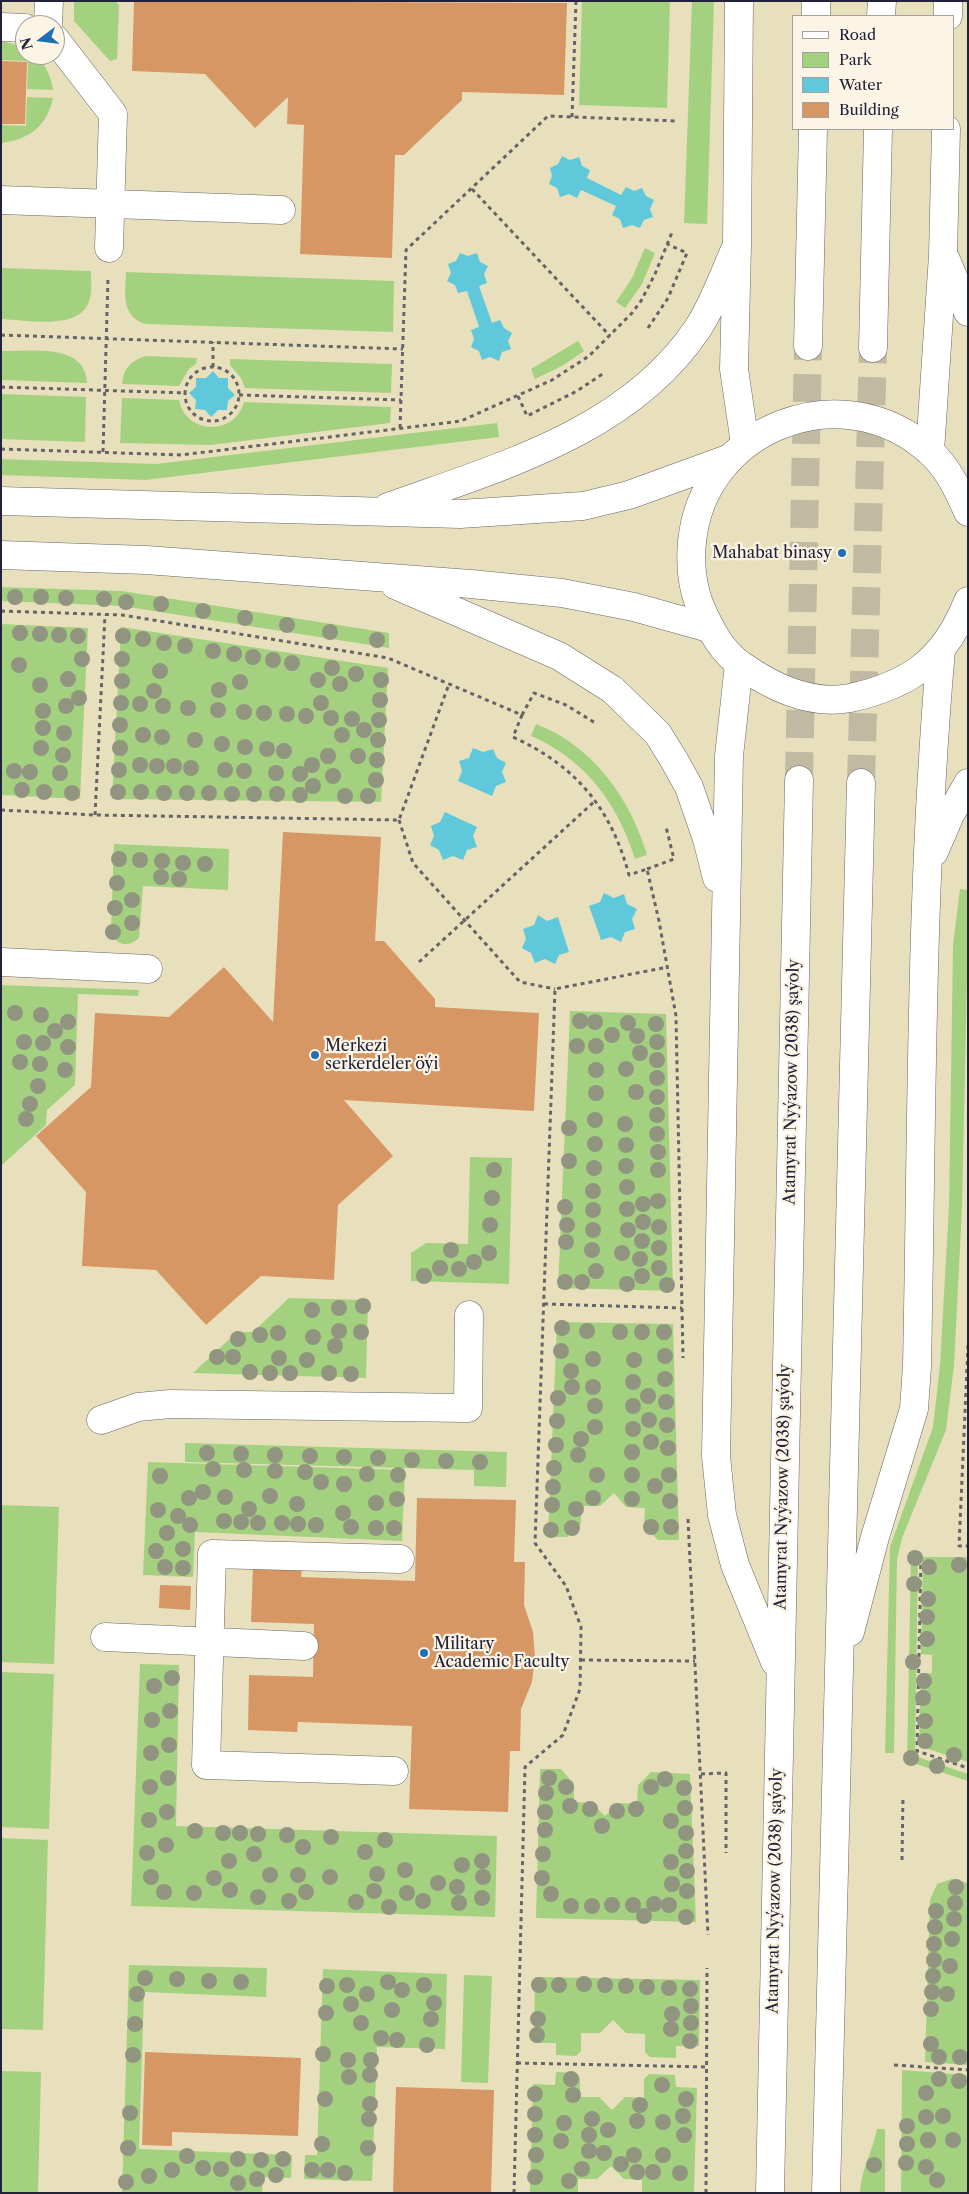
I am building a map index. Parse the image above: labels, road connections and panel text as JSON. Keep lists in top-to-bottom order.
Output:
{
  "streets": {
    "main road": ["Atamyrat Nyýazow (2038) şaýoly"]
  },
  "places": ["Mahabat binasy", "Merkezi serkerdeler öýi", "Military Academic Faculty"],
  "legend": [
    "Road",
    "Park",
    "Water",
    "Building"
  ],
  "north": "left"
}
